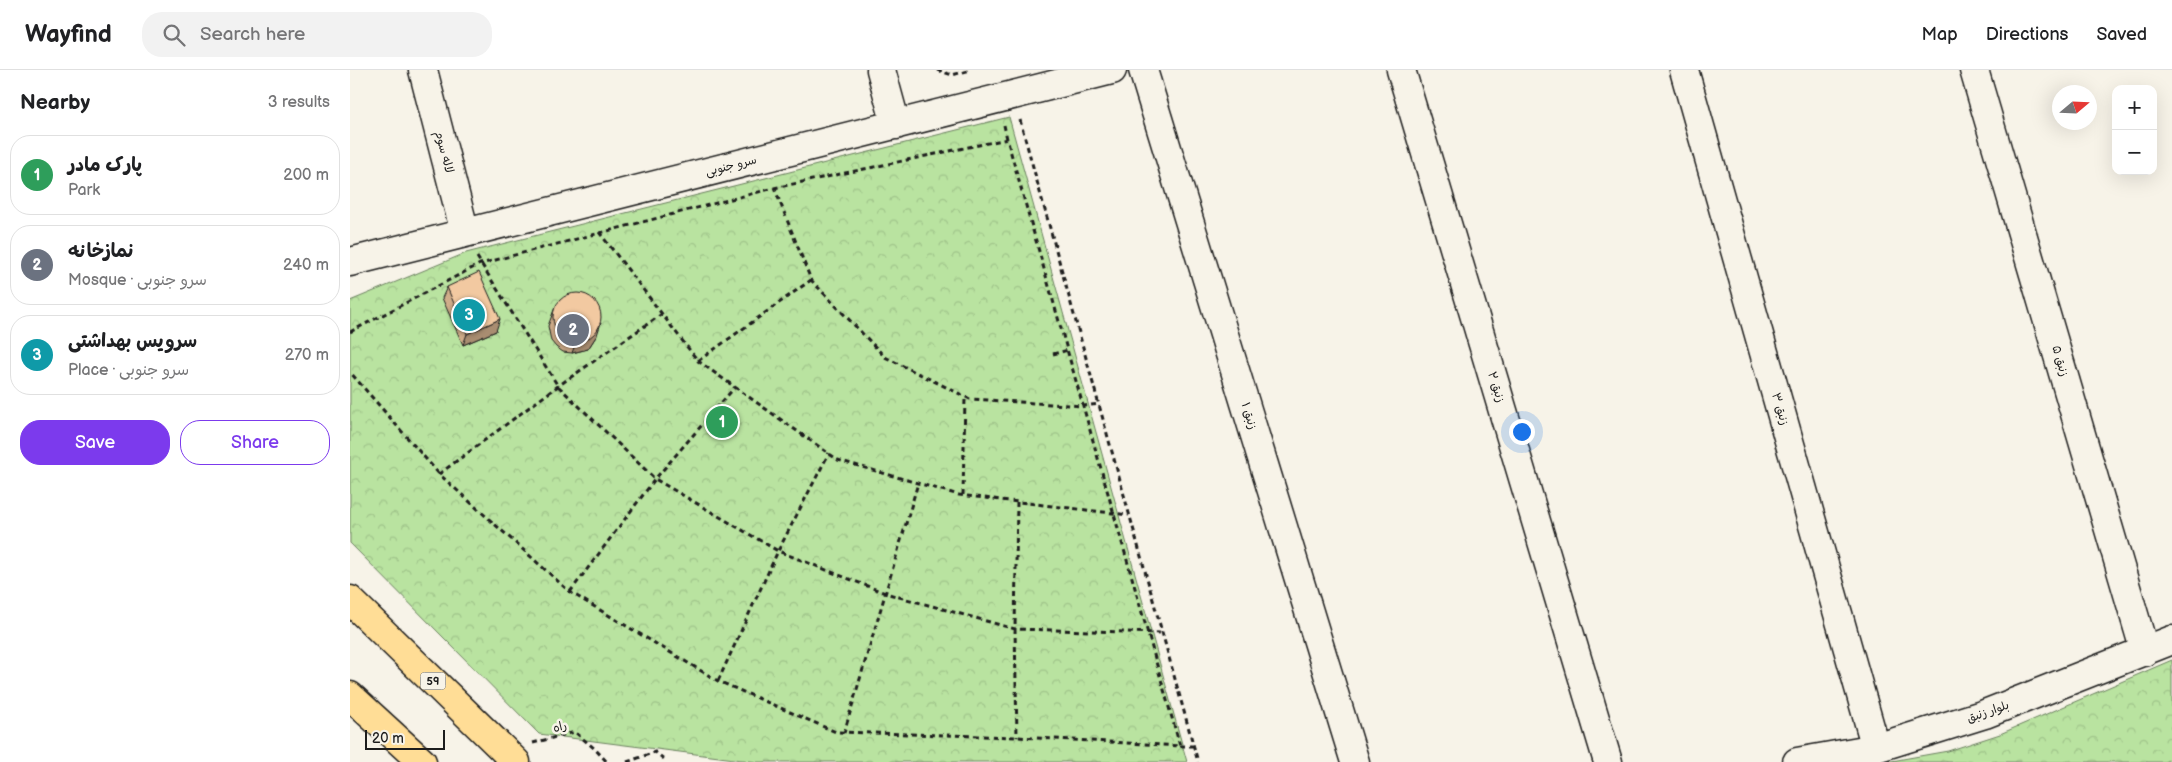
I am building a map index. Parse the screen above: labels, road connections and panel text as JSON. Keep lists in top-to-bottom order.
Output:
{
  "streets": {
    "highway": ["59"],
    "street": [
      "لاله سوم",
      "سرو جنوبی",
      "زنبق ۵",
      "زنبق ۲",
      "زنبق ۳",
      "زنبق ۱",
      "بلوار زنبق"
    ],
    "path": ["راه"]
  },
  "crossings": [
    ["لاله سوم", "سرو جنوبی"],
    ["زنبق ۵", "بلوار زنبق"],
    ["زنبق ۳", "بلوار زنبق"],
    ["59", "راه"]
  ],
  "scale_bar": "20 m",
  "north": "right",
  "page": {
    "header": "Wayfind",
    "search": "Search here",
    "nav": ["Map", "Directions", "Saved"],
    "heading": ["Nearby", "3 results"],
    "map_buttons": ["+", "−"],
    "list": [
      {
        "mark": "1",
        "name": "پارک مادر",
        "note": "Park",
        "value": "200 m"
      },
      {
        "mark": "2",
        "name": "نمازخانه",
        "note": "Mosque · سرو جنوبی",
        "value": "240 m"
      },
      {
        "mark": "3",
        "name": "سرویس بهداشتی",
        "note": "Place · سرو جنوبی",
        "value": "270 m"
      }
    ],
    "pins": ["3", "2", "1"],
    "buttons": ["Save", "Share"],
    "scale": "20 m"
  }
}
